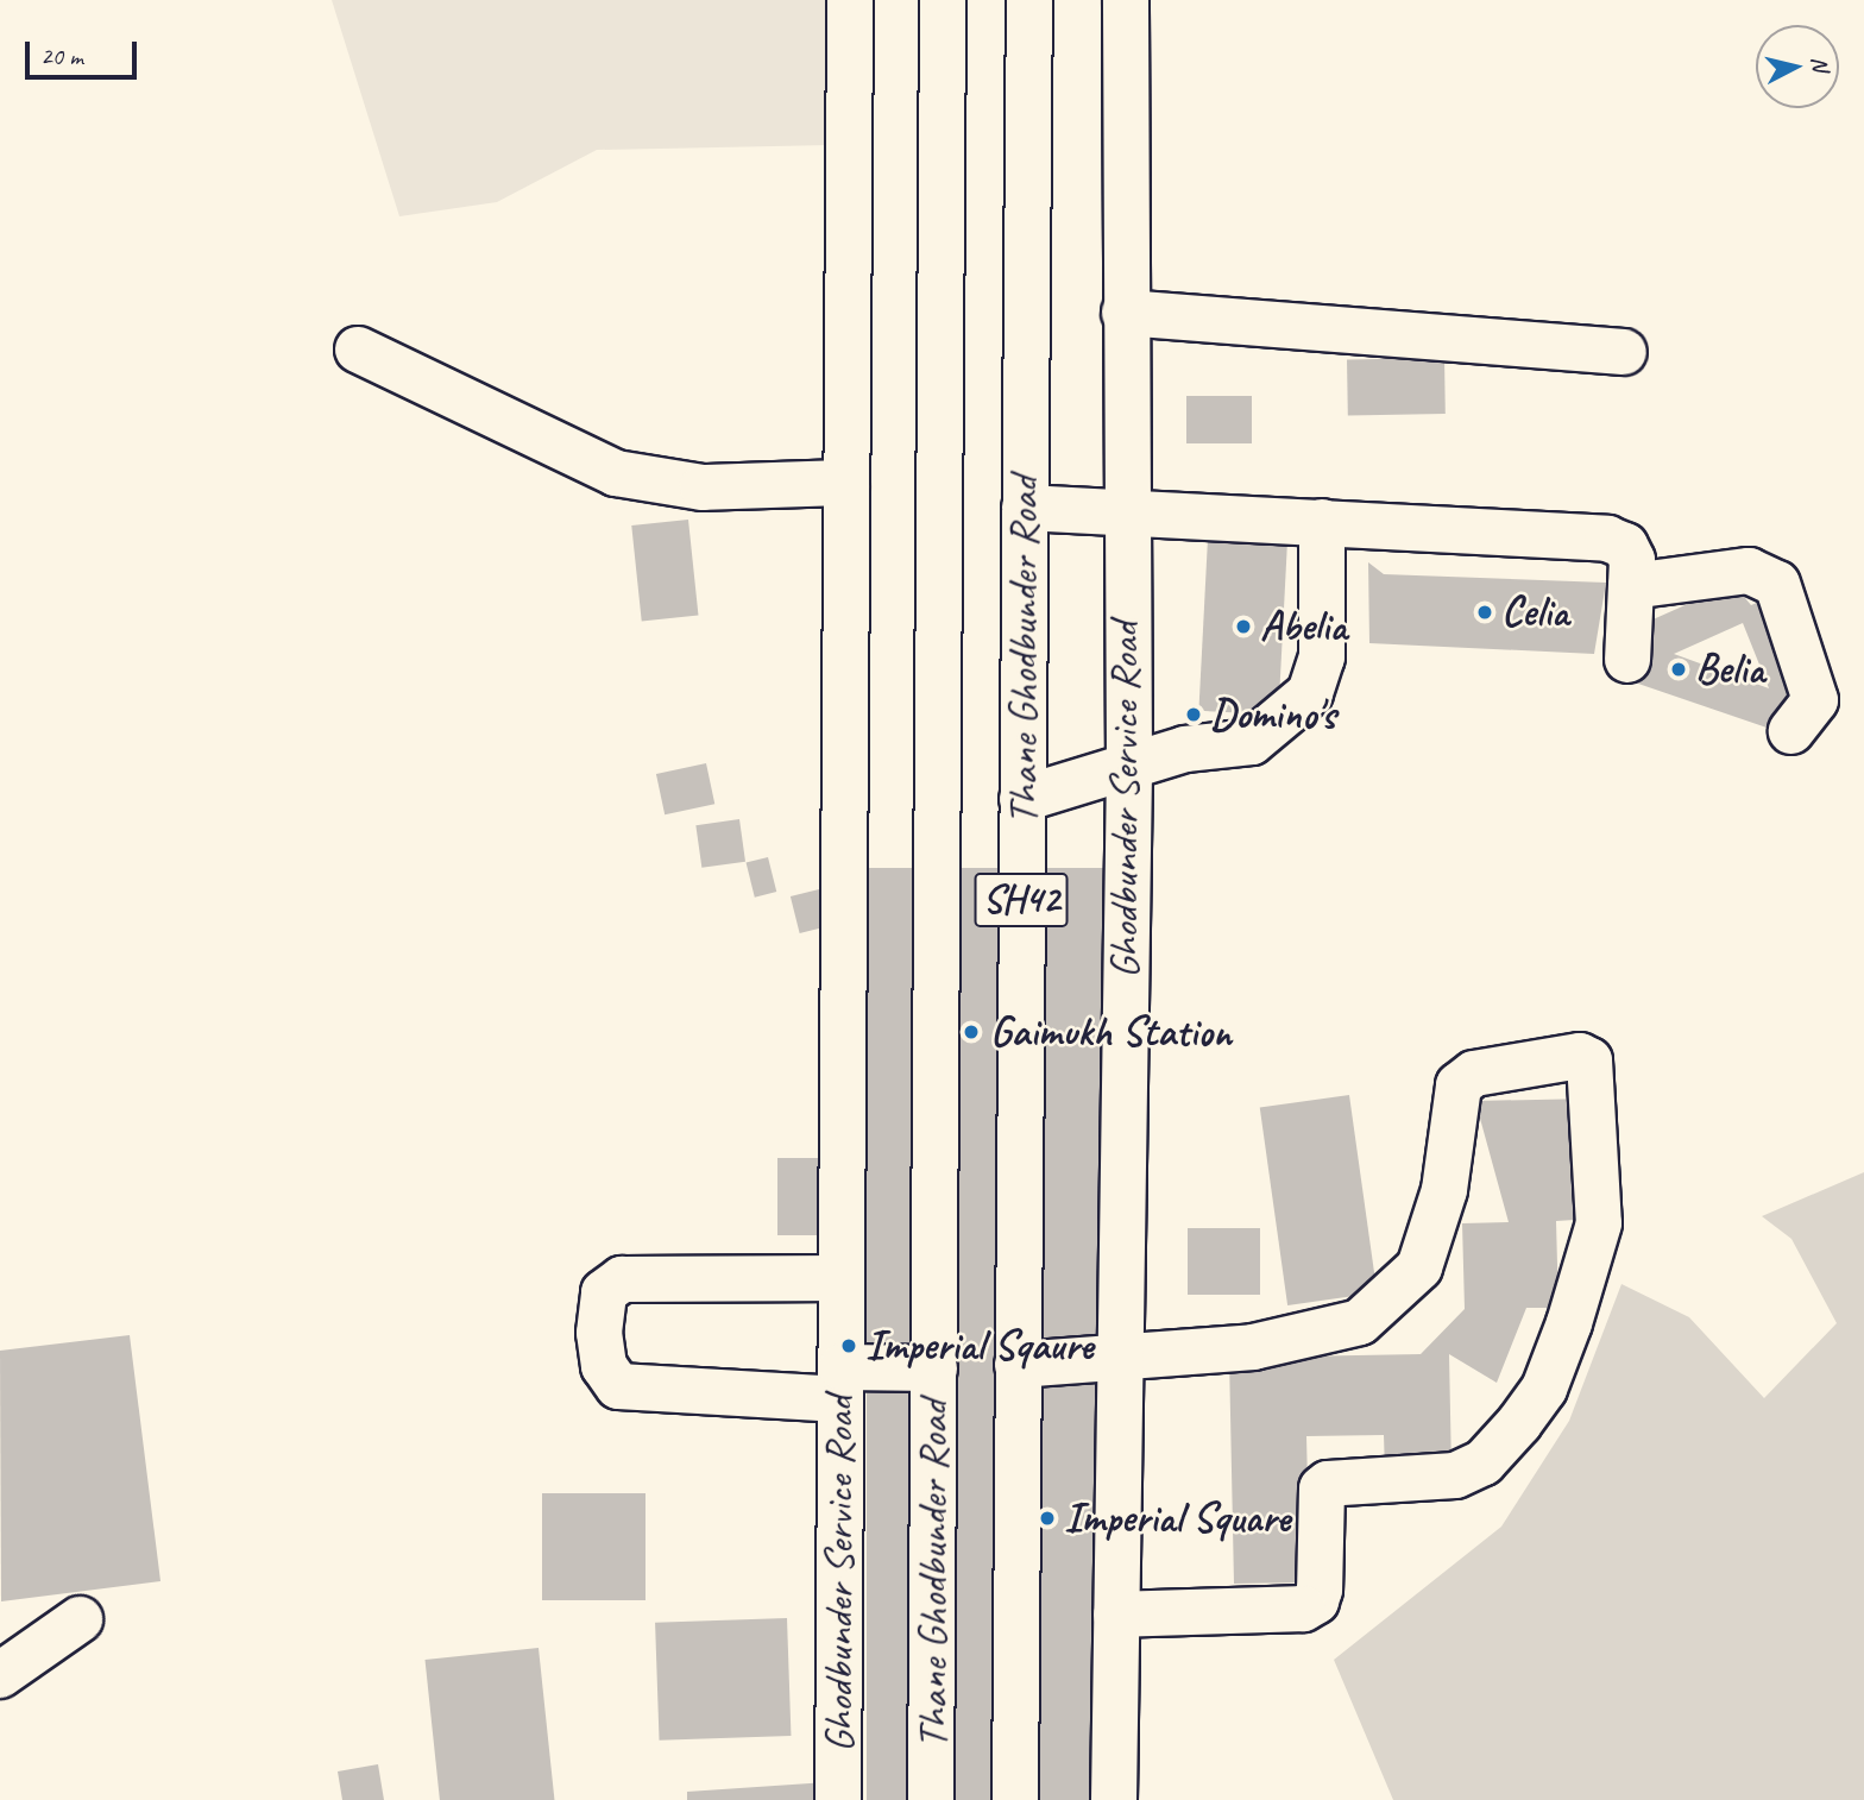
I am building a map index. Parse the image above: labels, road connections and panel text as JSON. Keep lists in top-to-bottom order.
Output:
{
  "streets": {
    "street": ["Thane Ghodbunder Road", "Ghodbunder Service Road", "SH42"]
  },
  "places": [
    "Celia",
    "Abelia",
    "Belia",
    "Domino's",
    "Gaimukh Station",
    "Imperial Sqaure",
    "Imperial Square"
  ],
  "scale_bar": "20 m",
  "north": "right"
}
